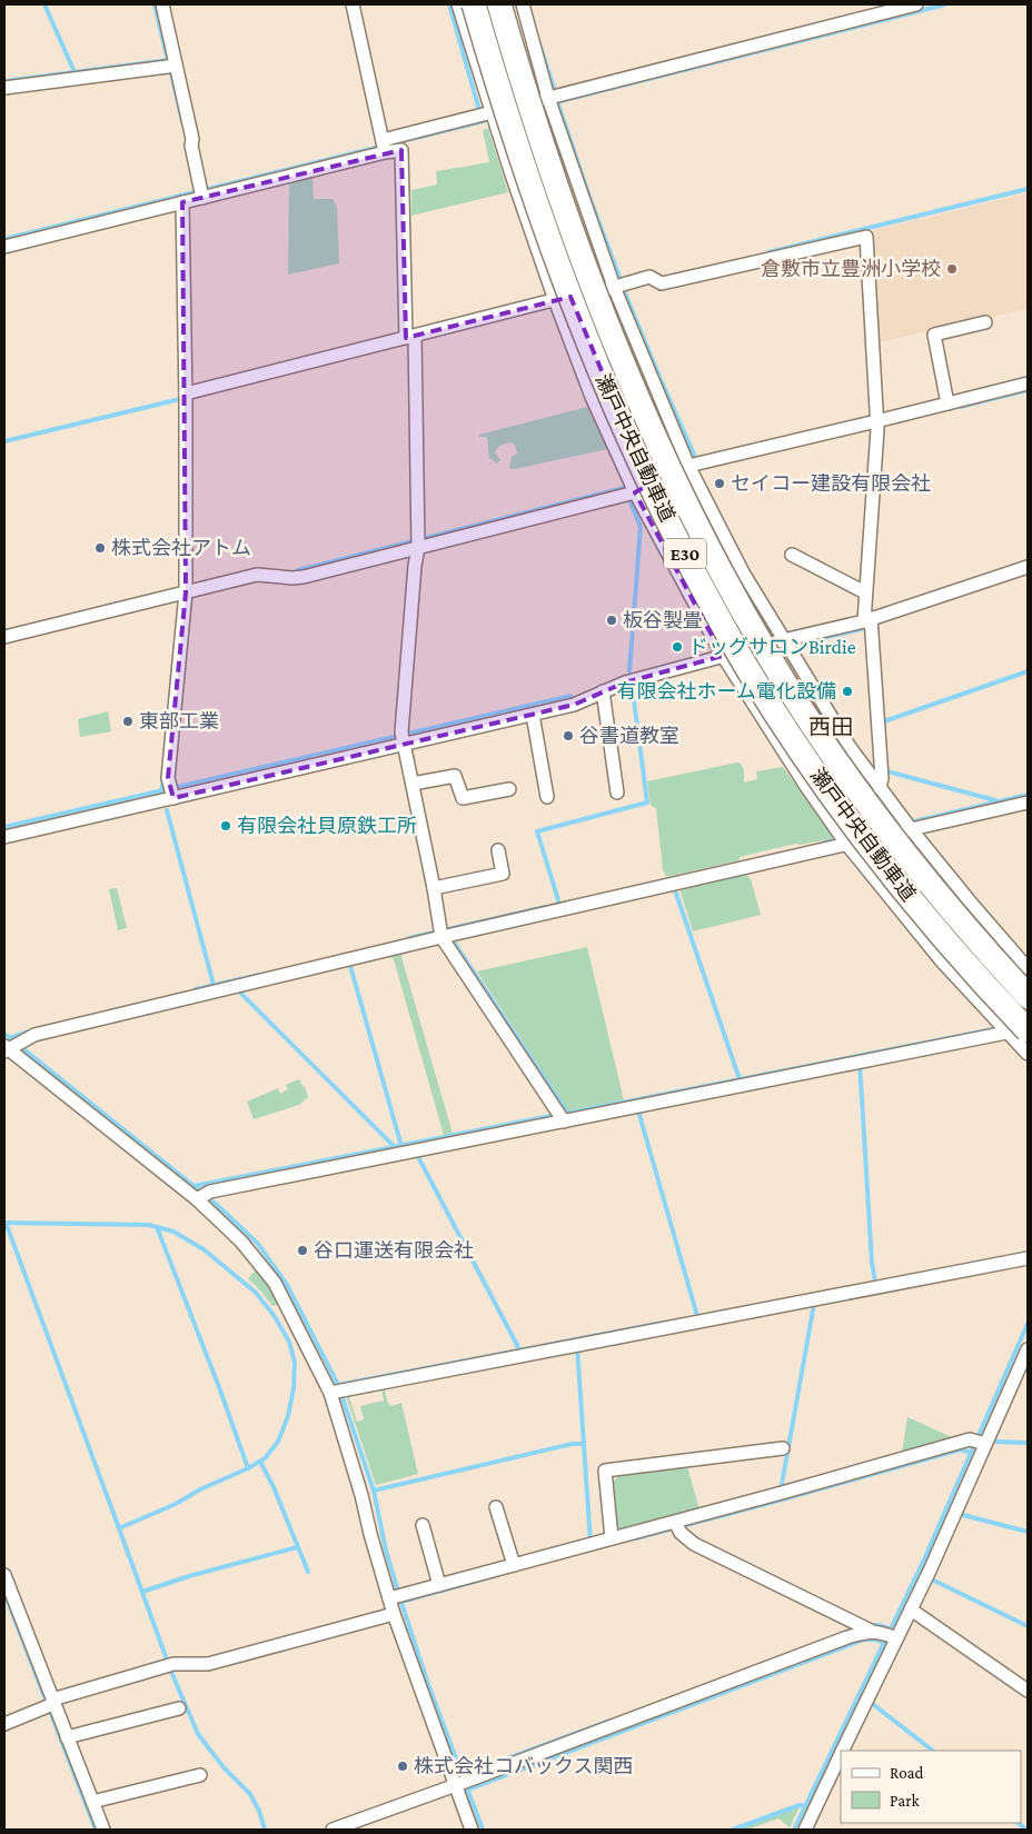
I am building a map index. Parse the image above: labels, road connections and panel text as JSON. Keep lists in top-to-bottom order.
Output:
{
  "streets": {
    "highway": ["瀬戸中央自動車道", "E30"]
  },
  "districts": ["西田"],
  "places": [
    "倉敷市立豊洲小学校",
    "セイコー建設有限会社",
    "株式会社アトム",
    "板谷製畳",
    "ドッグサロンBirdie",
    "有限会社ホーム電化設備",
    "東部工業",
    "谷書道教室",
    "有限会社貝原鉄工所",
    "谷口運送有限会社",
    "株式会社コバックス関西"
  ],
  "legend": ["Road", "Park"]
}
